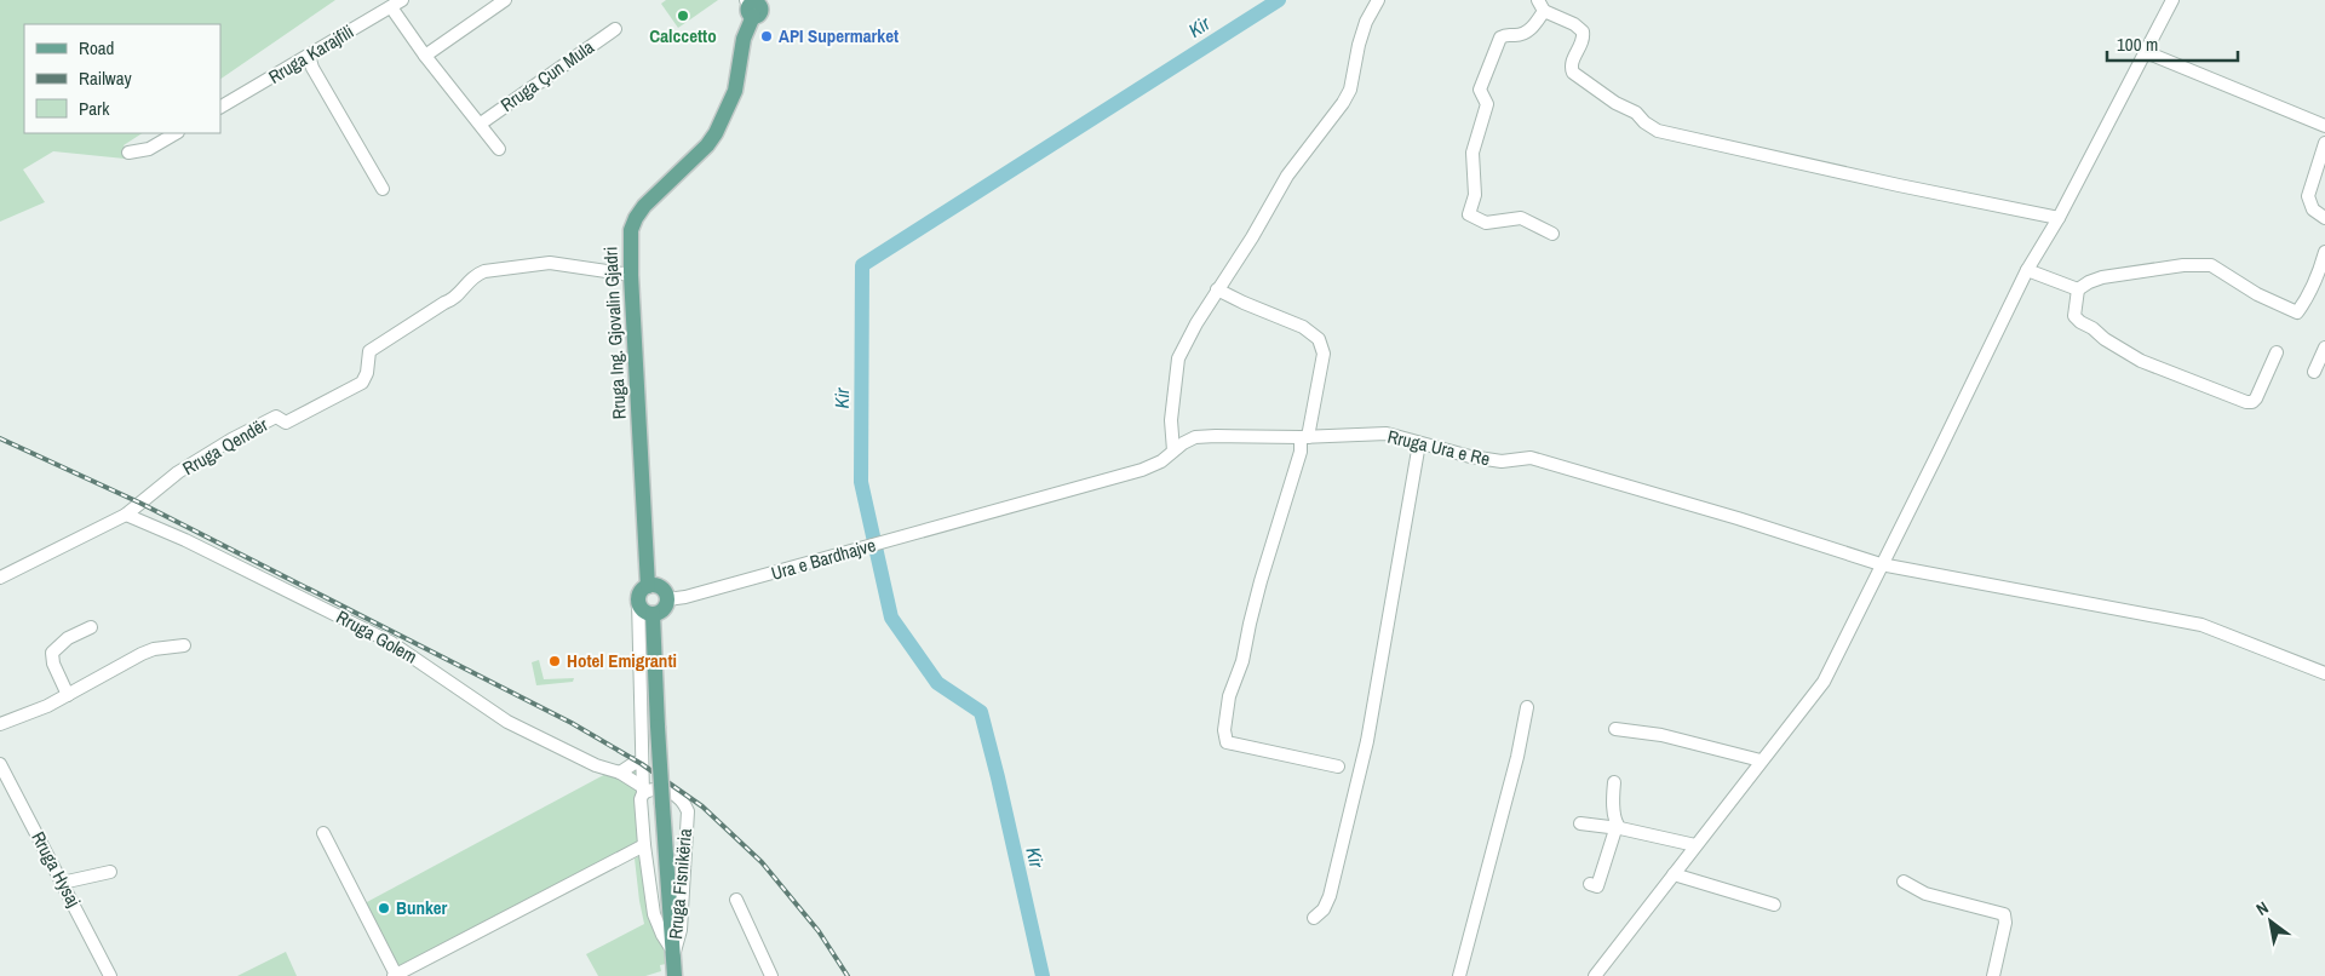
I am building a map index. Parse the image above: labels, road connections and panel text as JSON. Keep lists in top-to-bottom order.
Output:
{
  "streets": {
    "main road": ["Rruga Ing. Gjovalin Gjadri"],
    "street": [
      "Rruga Karajfili",
      "Rruga Çun Mula",
      "Rruga Qendër",
      "Rruga Ura e Re",
      "Ura e Bardhajve",
      "Rruga Golem",
      "Rruga Hysaj",
      "Rruga Fisnikëria"
    ]
  },
  "crossings": [
    ["Rruga Ing. Gjovalin Gjadri", "Rruga Qendër"],
    ["Rruga Ing. Gjovalin Gjadri", "Ura e Bardhajve"],
    ["Rruga Qendër", "Rruga Golem"],
    ["Rruga Ura e Re", "Ura e Bardhajve"],
    ["Rruga Golem", "Rruga Fisnikëria"]
  ],
  "water": ["Kir"],
  "places": [
    "Calccetto",
    "API Supermarket",
    "Hotel Emigranti",
    "Bunker"
  ],
  "legend": ["Road", "Railway", "Park"],
  "scale_bar": "100 m",
  "north": "top left"
}
